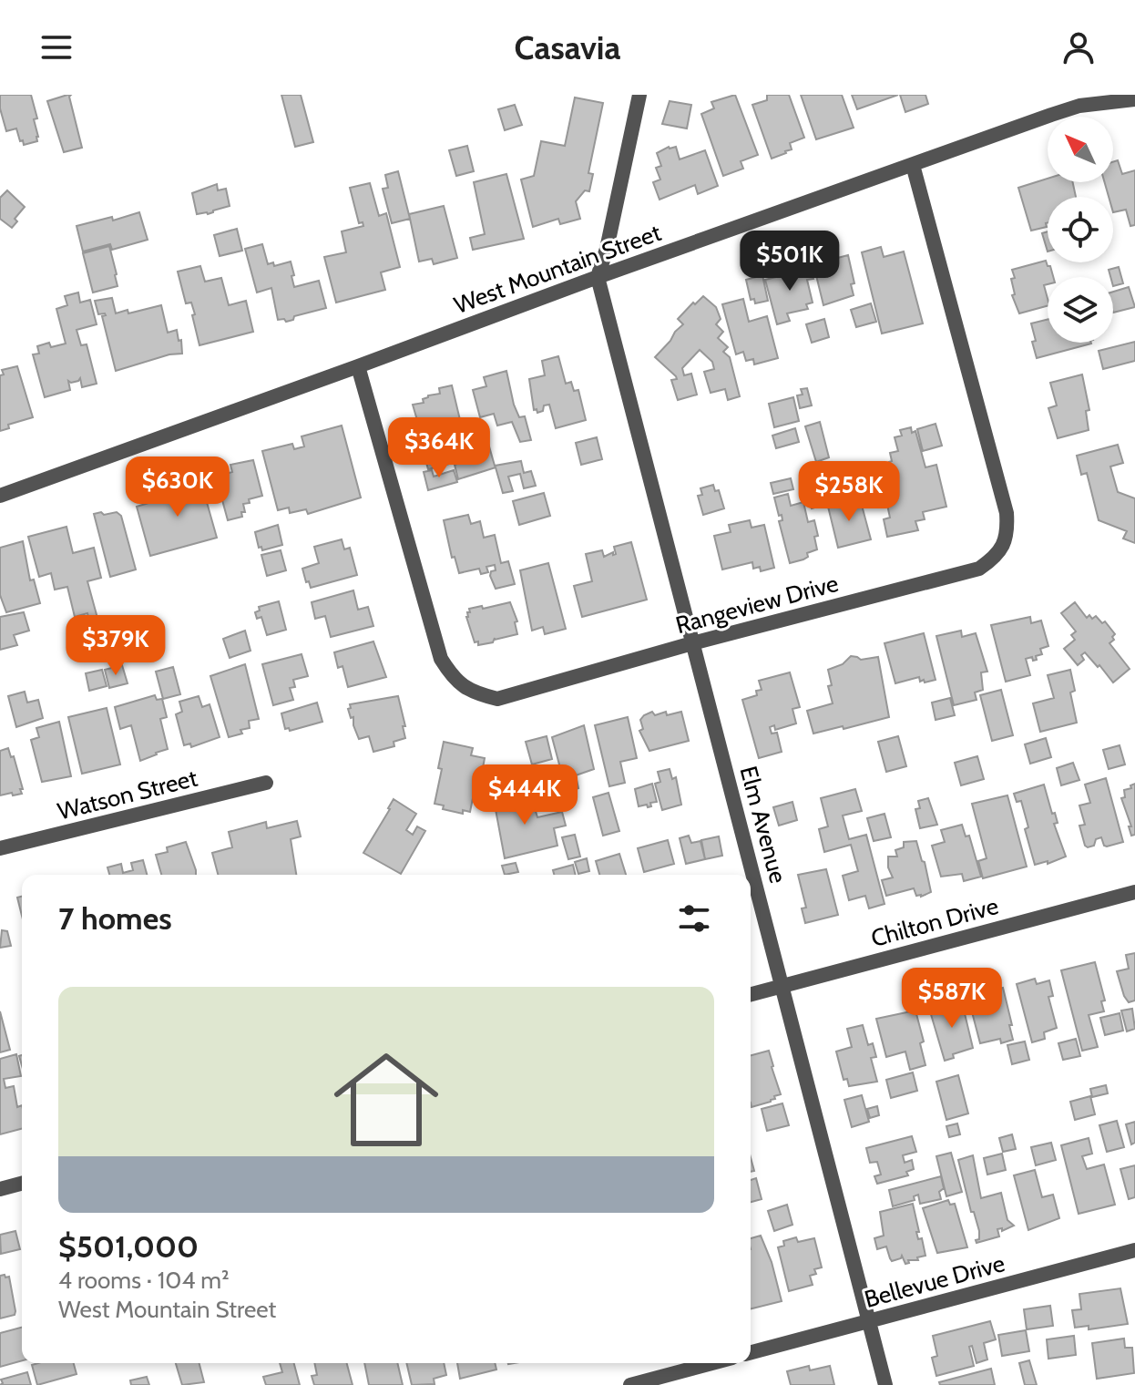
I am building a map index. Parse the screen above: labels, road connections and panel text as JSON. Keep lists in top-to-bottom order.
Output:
{
  "streets": {
    "street": [
      "West Mountain Street",
      "Rangeview Drive",
      "Watson Street",
      "Elm Avenue",
      "Chilton Drive",
      "Bellevue Drive"
    ]
  },
  "crossings": [
    ["West Mountain Street", "Rangeview Drive"],
    ["West Mountain Street", "Elm Avenue"],
    ["Rangeview Drive", "Elm Avenue"],
    ["Elm Avenue", "Chilton Drive"],
    ["Elm Avenue", "Bellevue Drive"]
  ],
  "north": "top left",
  "page": {
    "header": "Casavia",
    "price": [
      "$501K",
      "$364K",
      "$630K",
      "$258K",
      "$379K",
      "$444K",
      "$587K"
    ],
    "heading": "7 homes",
    "list": [
      {
        "name": "$501,000",
        "note": "4 rooms · 104 m² · West Mountain Street"
      }
    ]
  }
}
